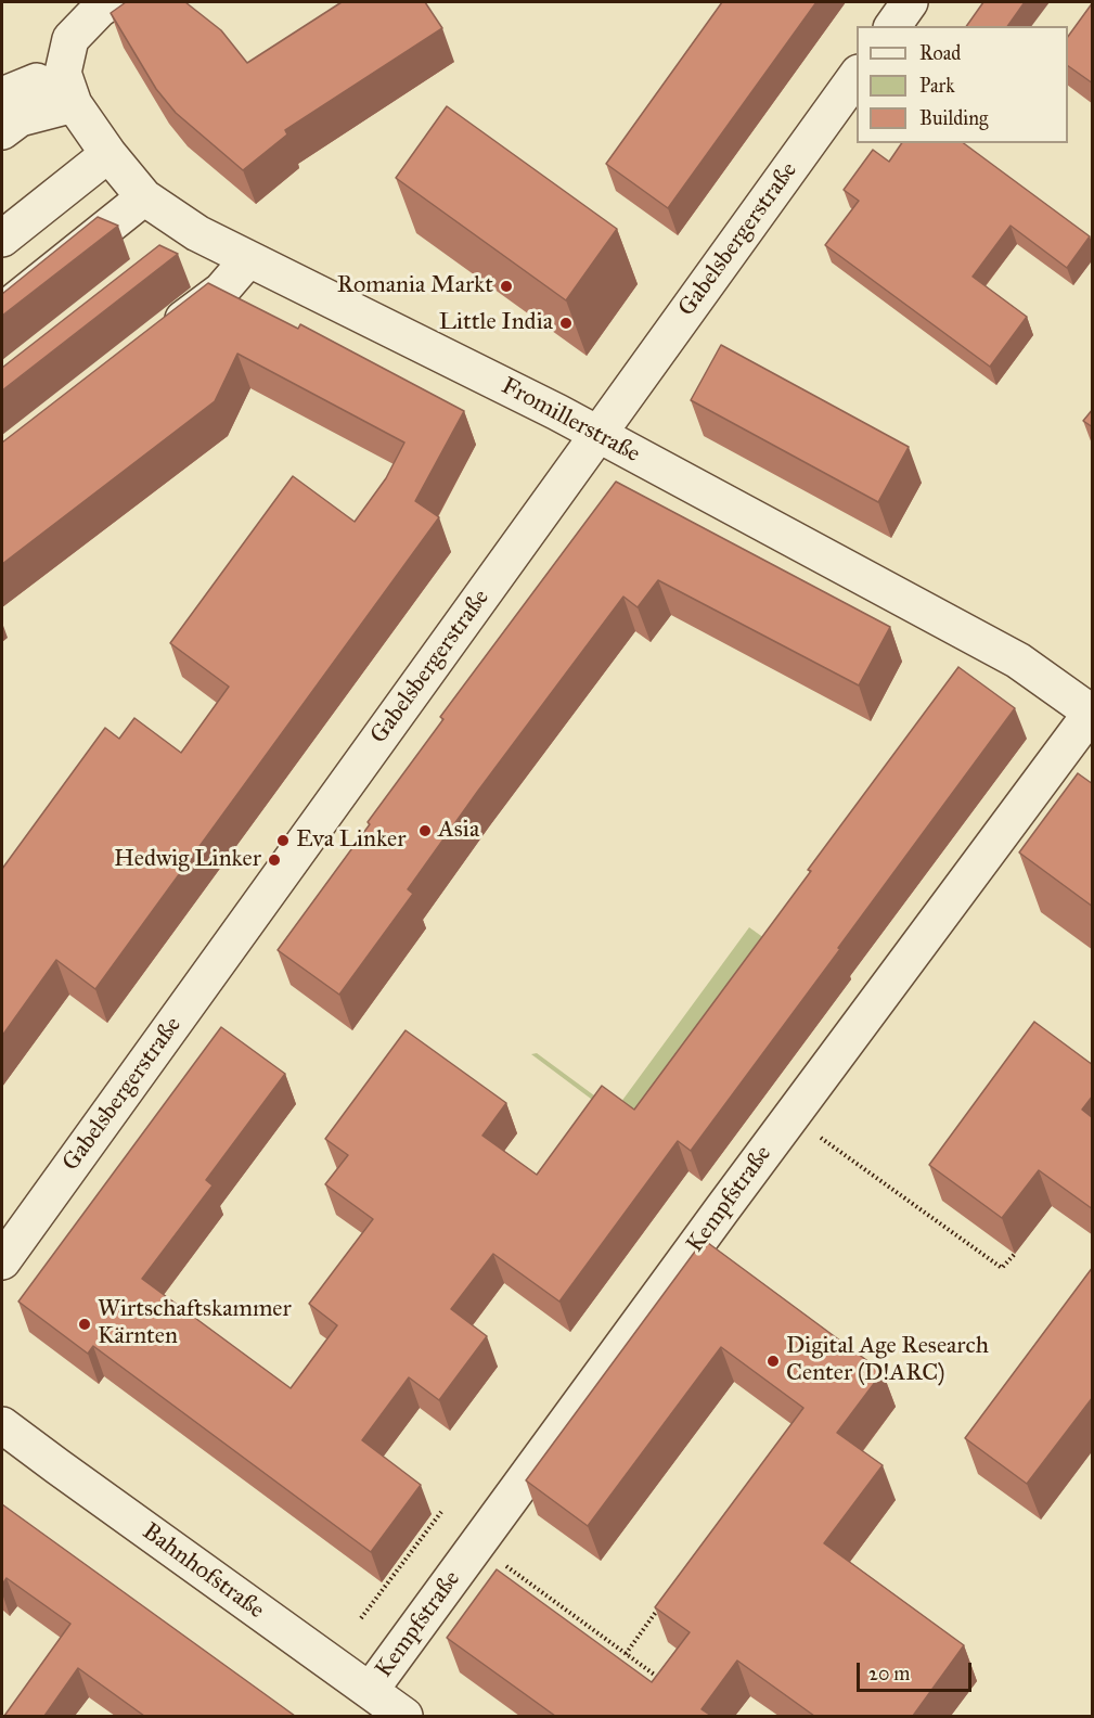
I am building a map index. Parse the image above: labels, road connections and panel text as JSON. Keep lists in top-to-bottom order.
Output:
{
  "streets": {
    "street": [
      "Gabelsbergerstraße",
      "Fromillerstraße",
      "Kempfstraße",
      "Bahnhofstraße"
    ]
  },
  "crossings": [
    ["Gabelsbergerstraße", "Fromillerstraße"],
    ["Fromillerstraße", "Kempfstraße"],
    ["Kempfstraße", "Bahnhofstraße"]
  ],
  "places": [
    "Romania Markt",
    "Little India",
    "Asia",
    "Eva Linker",
    "Hedwig Linker",
    "Wirtschaftskammer Kärnten",
    "Digital Age Research Center (D!ARC)"
  ],
  "legend": ["Road", "Park", "Building"],
  "scale_bar": "20 m"
}
